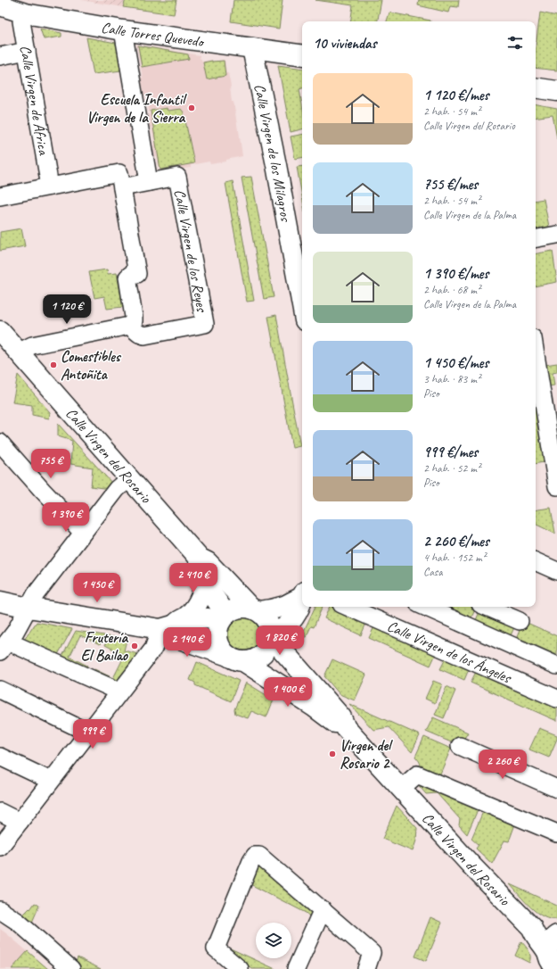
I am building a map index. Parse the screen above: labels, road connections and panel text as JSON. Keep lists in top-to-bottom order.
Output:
{
  "streets": {
    "street": [
      "Calle Torres Quevedo",
      "Calle Virgen de África",
      "Calle Virgen de los Milagros",
      "Calle Virgen de los Reyes",
      "Calle Virgen del Rosario",
      "Calle Virgen de los Ángeles"
    ]
  },
  "crossings": [
    ["Calle Torres Quevedo", "Calle Virgen de África"],
    ["Calle Torres Quevedo", "Calle Virgen de los Milagros"],
    ["Calle Virgen de los Reyes", "Calle Virgen del Rosario"]
  ],
  "places": [
    "Escuela Infantil Virgen de la Sierra",
    "Comestibles Antoñita",
    "Frutería El Bailao",
    "Virgen del Rosario 2"
  ],
  "page": {
    "heading": "10 viviendas",
    "list": [
      {
        "name": "1 120 €/mes",
        "note": "2 hab. · 54 m² · Calle Virgen del Rosario"
      },
      {
        "name": "755 €/mes",
        "note": "2 hab. · 54 m² · Calle Virgen de la Palma"
      },
      {
        "name": "1 390 €/mes",
        "note": "2 hab. · 68 m² · Calle Virgen de la Palma"
      },
      {
        "name": "1 450 €/mes",
        "note": "3 hab. · 83 m² · Piso"
      },
      {
        "name": "999 €/mes",
        "note": "2 hab. · 52 m² · Piso"
      },
      {
        "name": "2 260 €/mes",
        "note": "4 hab. · 152 m² · Casa"
      }
    ],
    "price": [
      "1 120 €",
      "755 €",
      "1 390 €",
      "2 410 €",
      "1 450 €",
      "1 820 €",
      "2 140 €",
      "1 400 €",
      "999 €",
      "2 260 €"
    ]
  }
}
